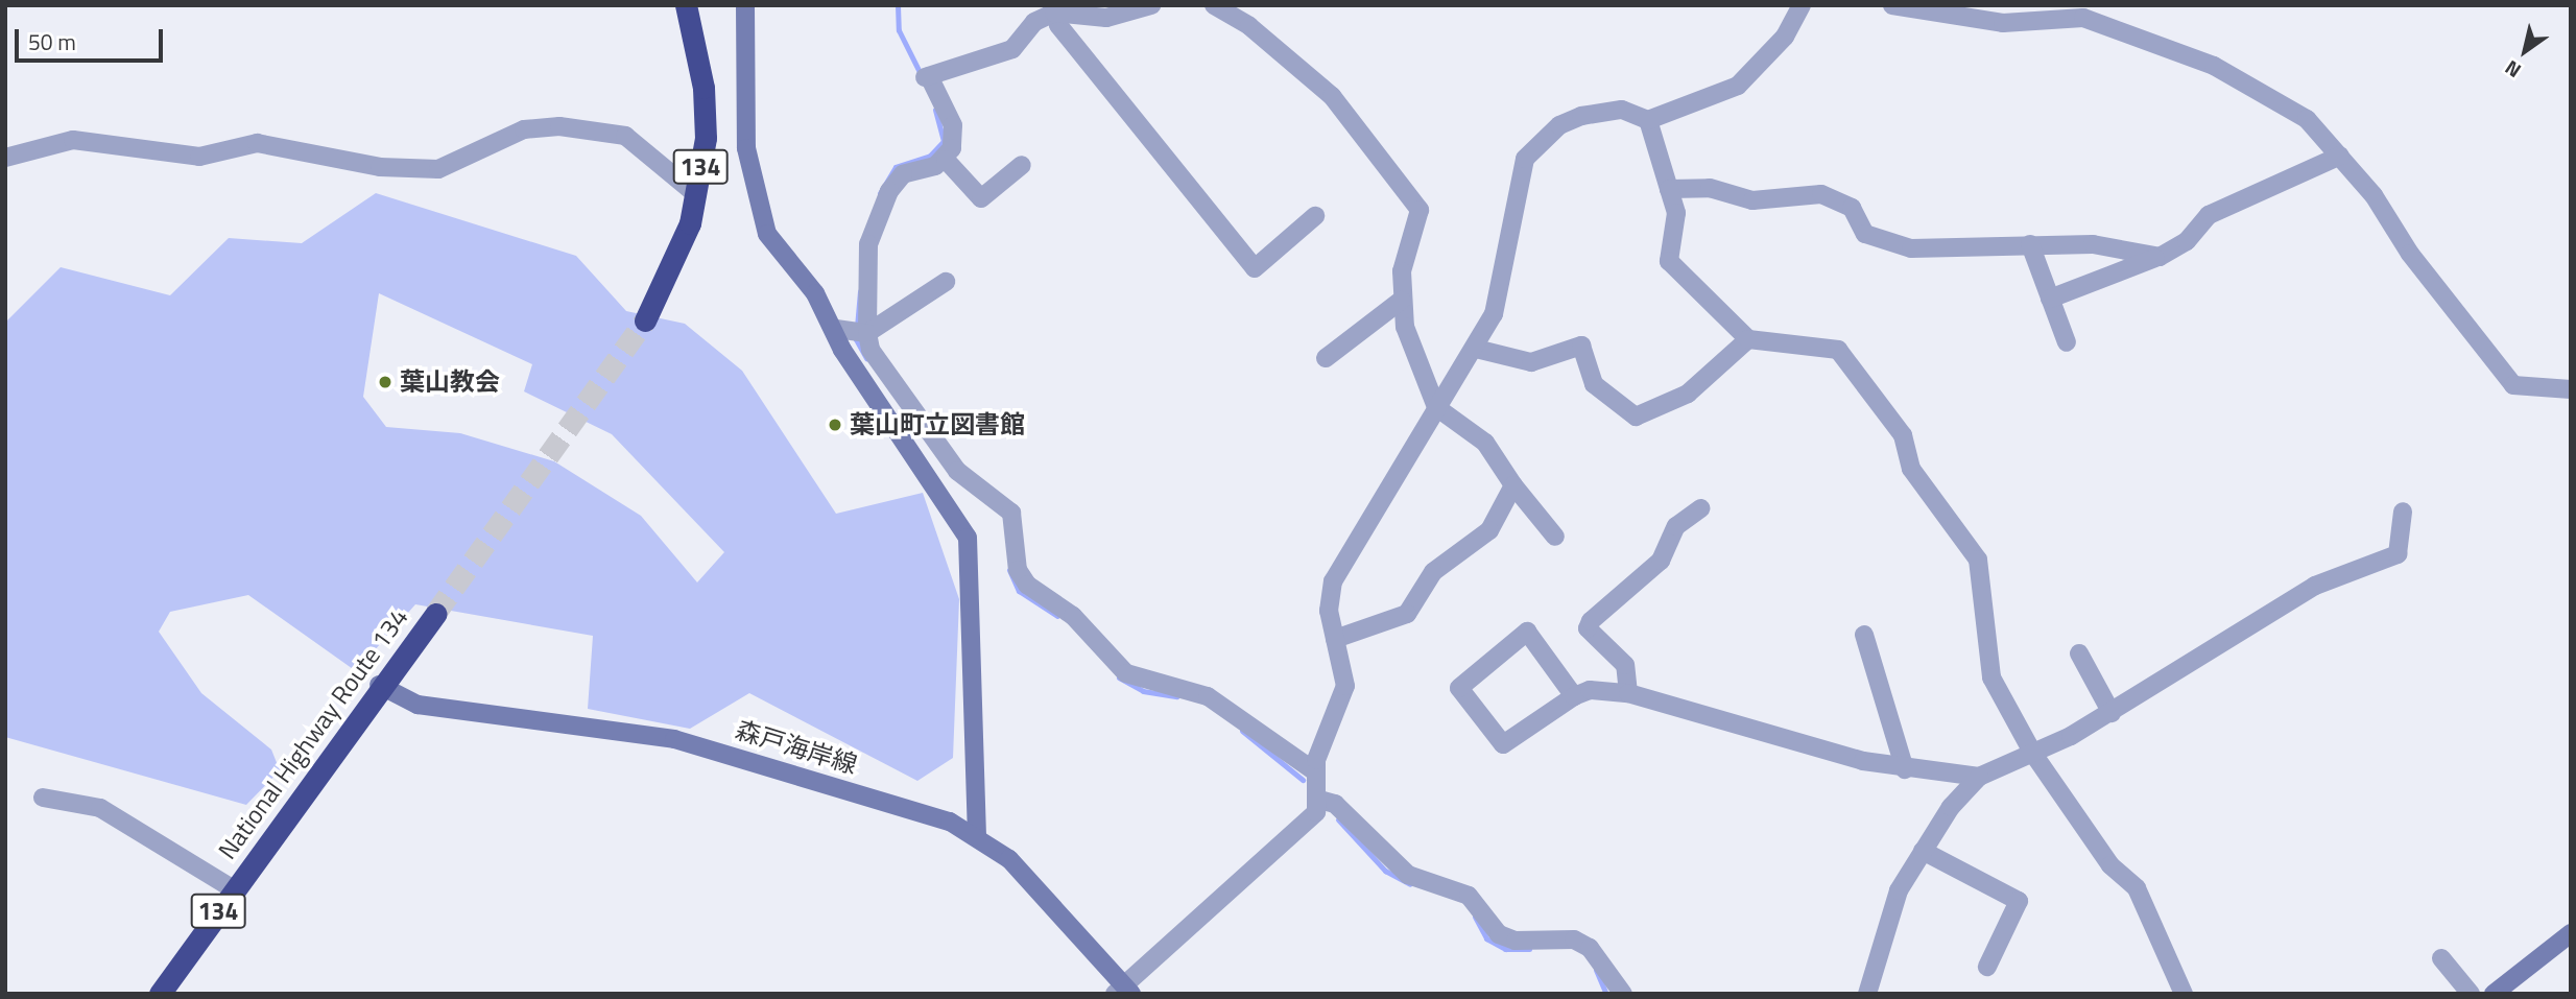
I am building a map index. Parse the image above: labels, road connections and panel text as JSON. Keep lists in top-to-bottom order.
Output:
{
  "streets": {
    "highway": ["134", "National Highway Route 134"],
    "main road": ["森戸海岸線"]
  },
  "crossings": [
    ["National Highway Route 134", "森戸海岸線"]
  ],
  "places": ["葉山教会", "葉山町立図書館"],
  "scale_bar": "50 m",
  "north": "bottom left"
}
